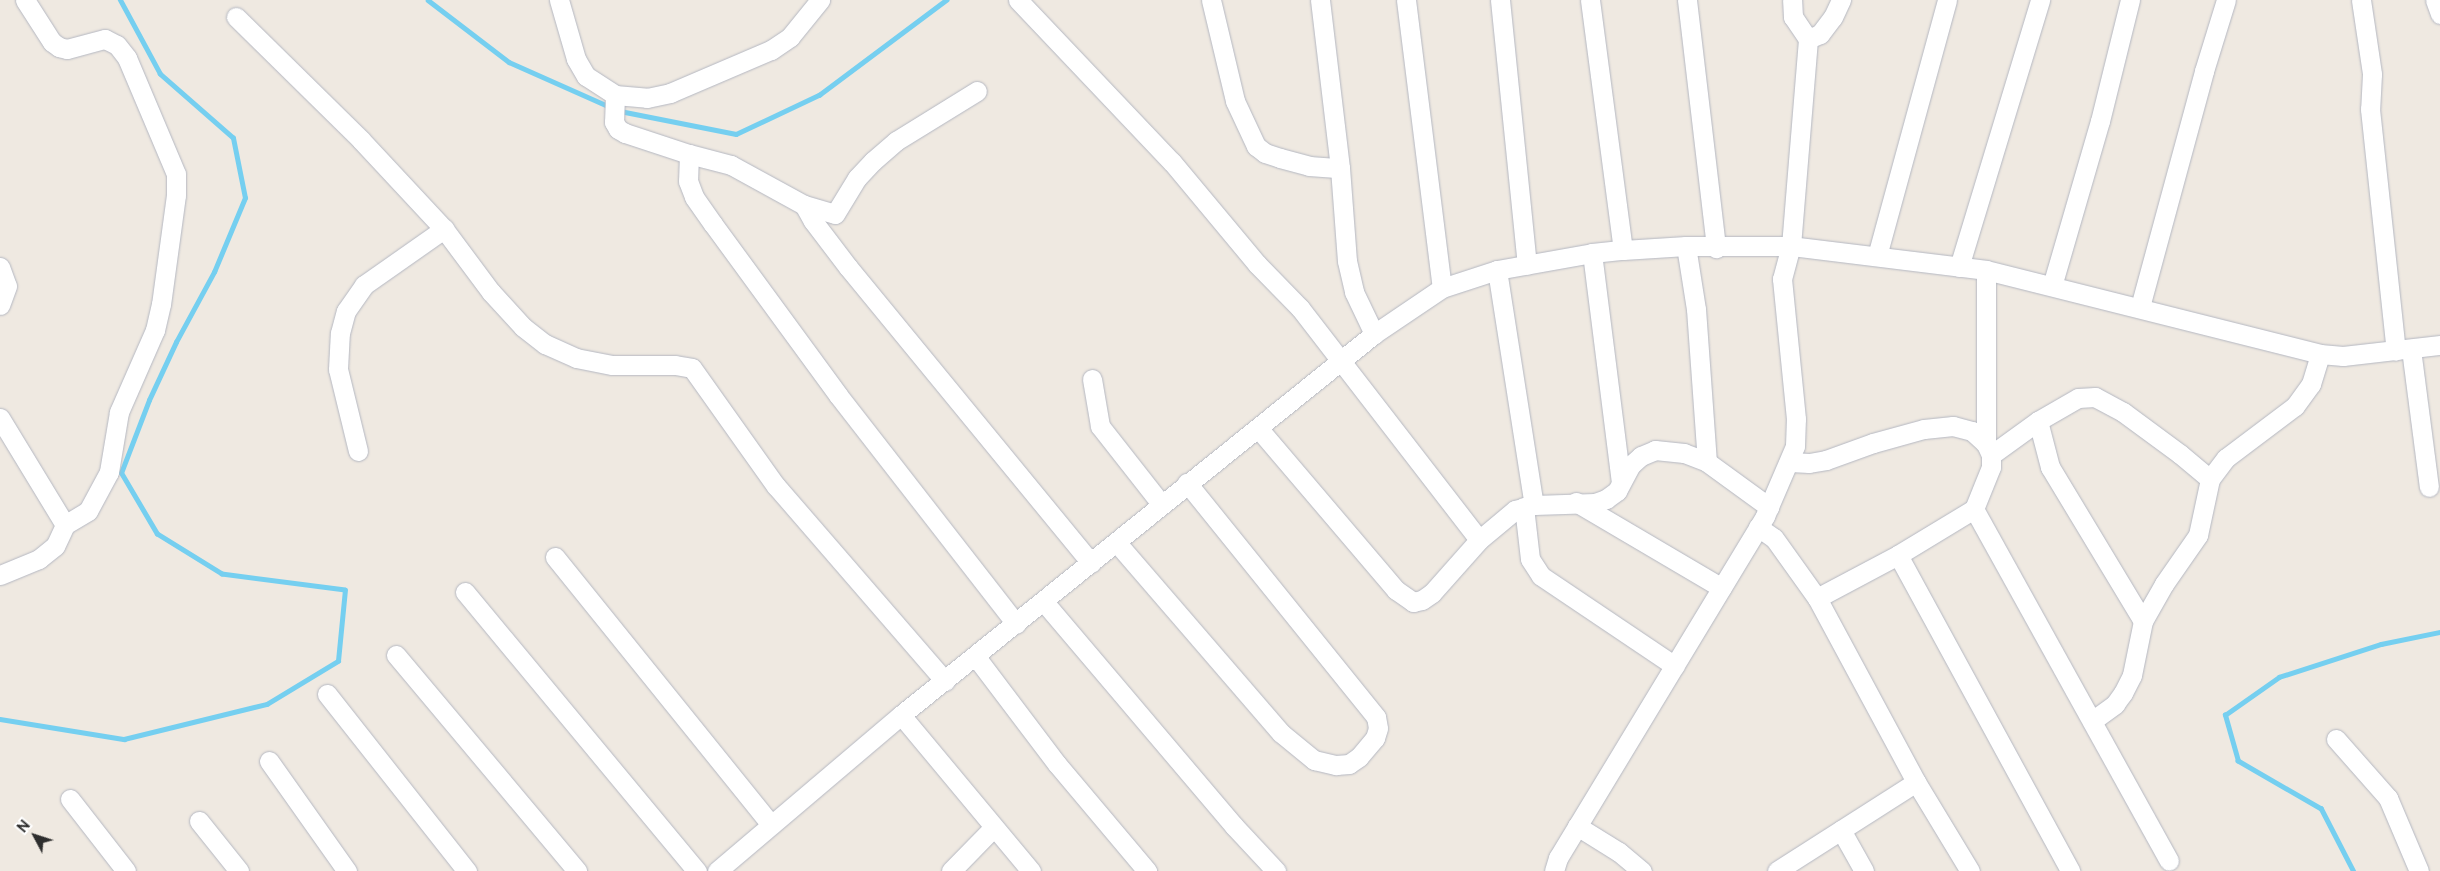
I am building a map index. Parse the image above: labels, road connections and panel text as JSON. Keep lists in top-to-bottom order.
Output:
{
  "north": "top left"
}
